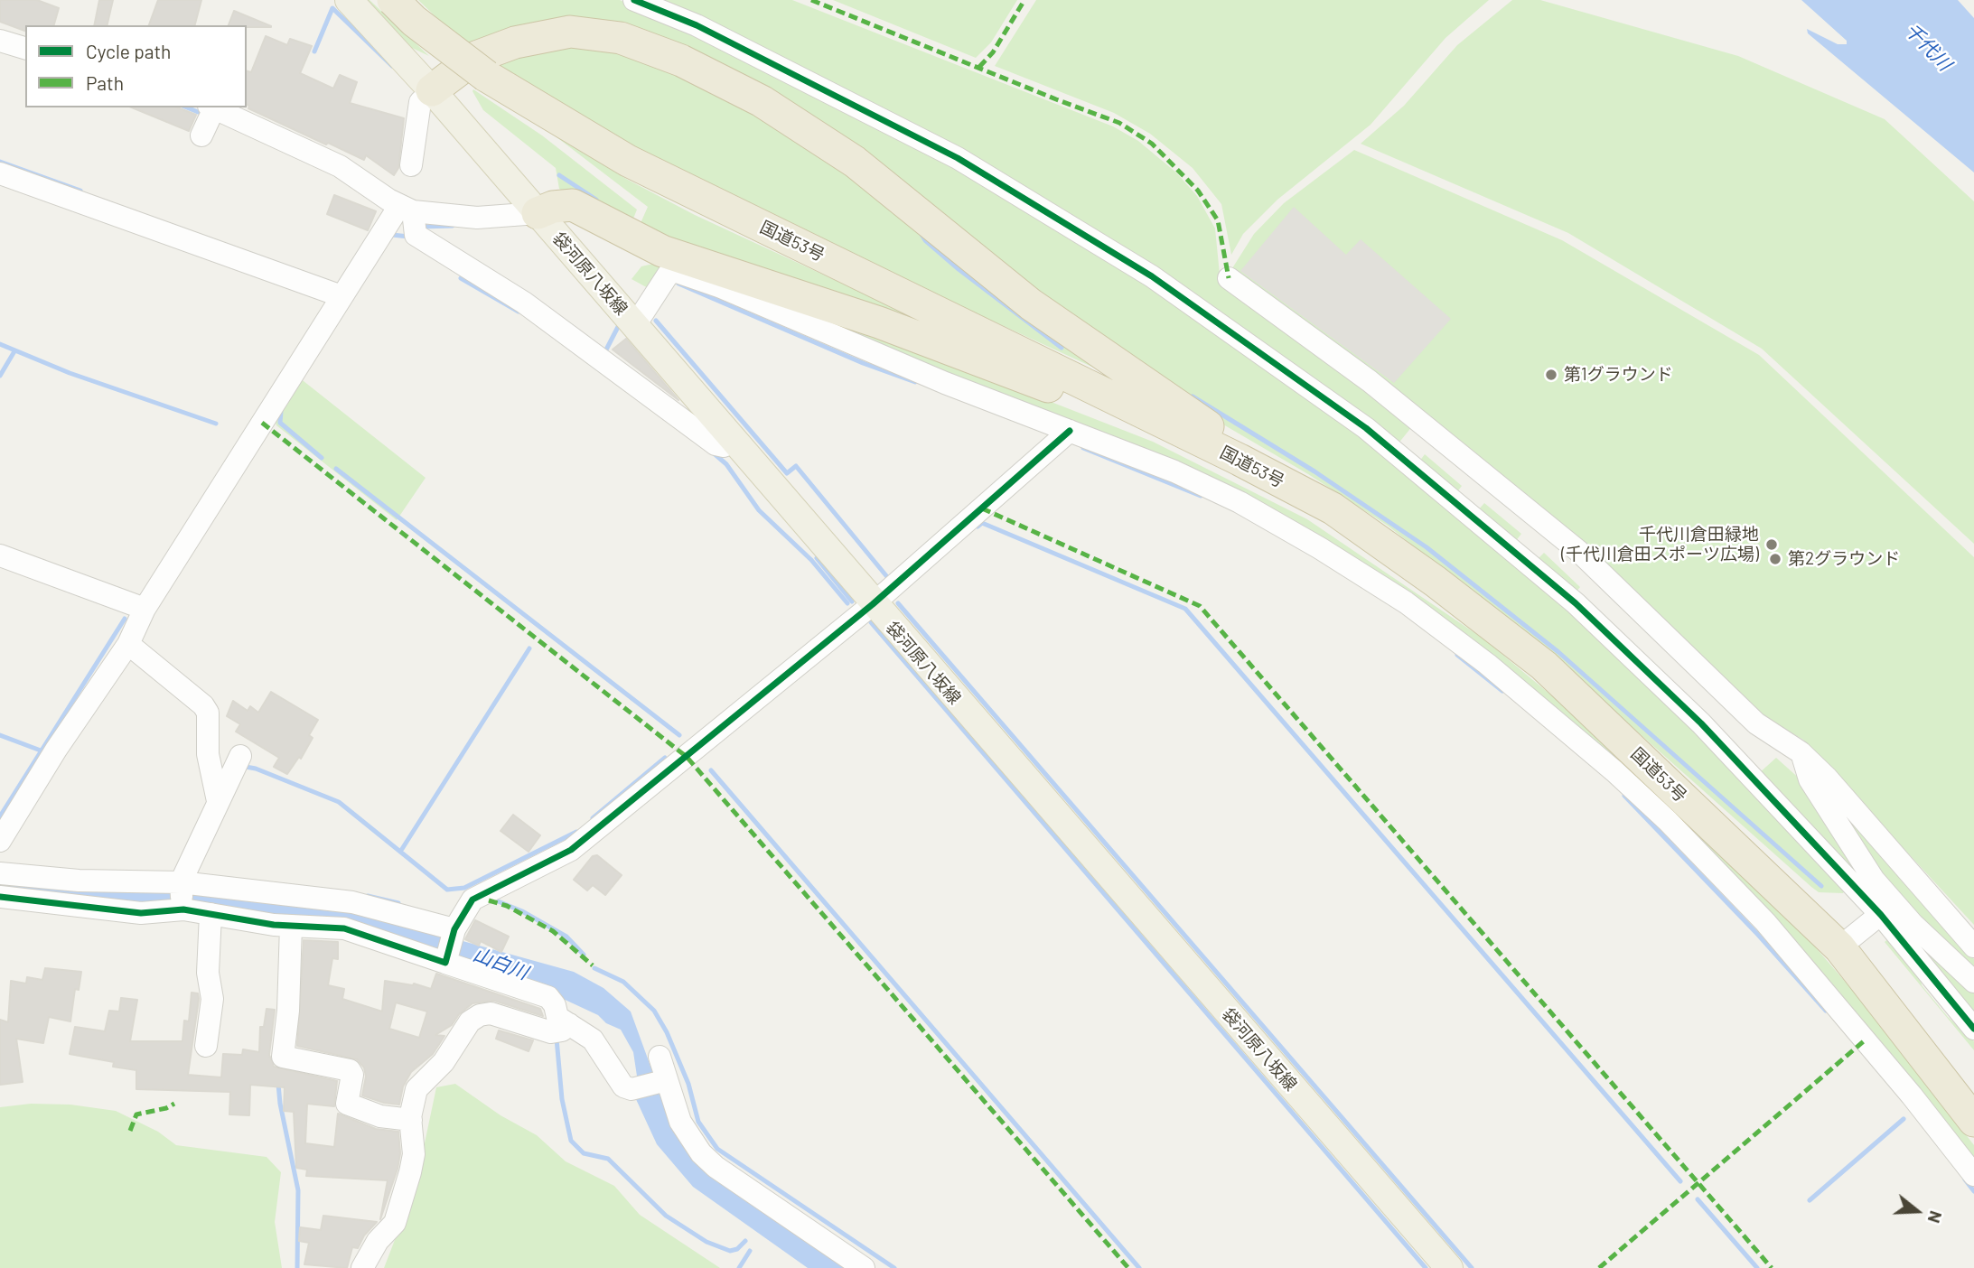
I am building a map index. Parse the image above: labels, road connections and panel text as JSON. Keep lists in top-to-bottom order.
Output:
{
  "streets": {
    "highway": ["国道53号"],
    "main road": ["袋河原八坂線"]
  },
  "water": ["千代川", "山白川"],
  "places": ["第1グラウンド", "千代川倉田緑地 (千代川倉田スポーツ広場)", "第2グラウンド"],
  "legend": ["Cycle path", "Path"],
  "north": "right"
}
